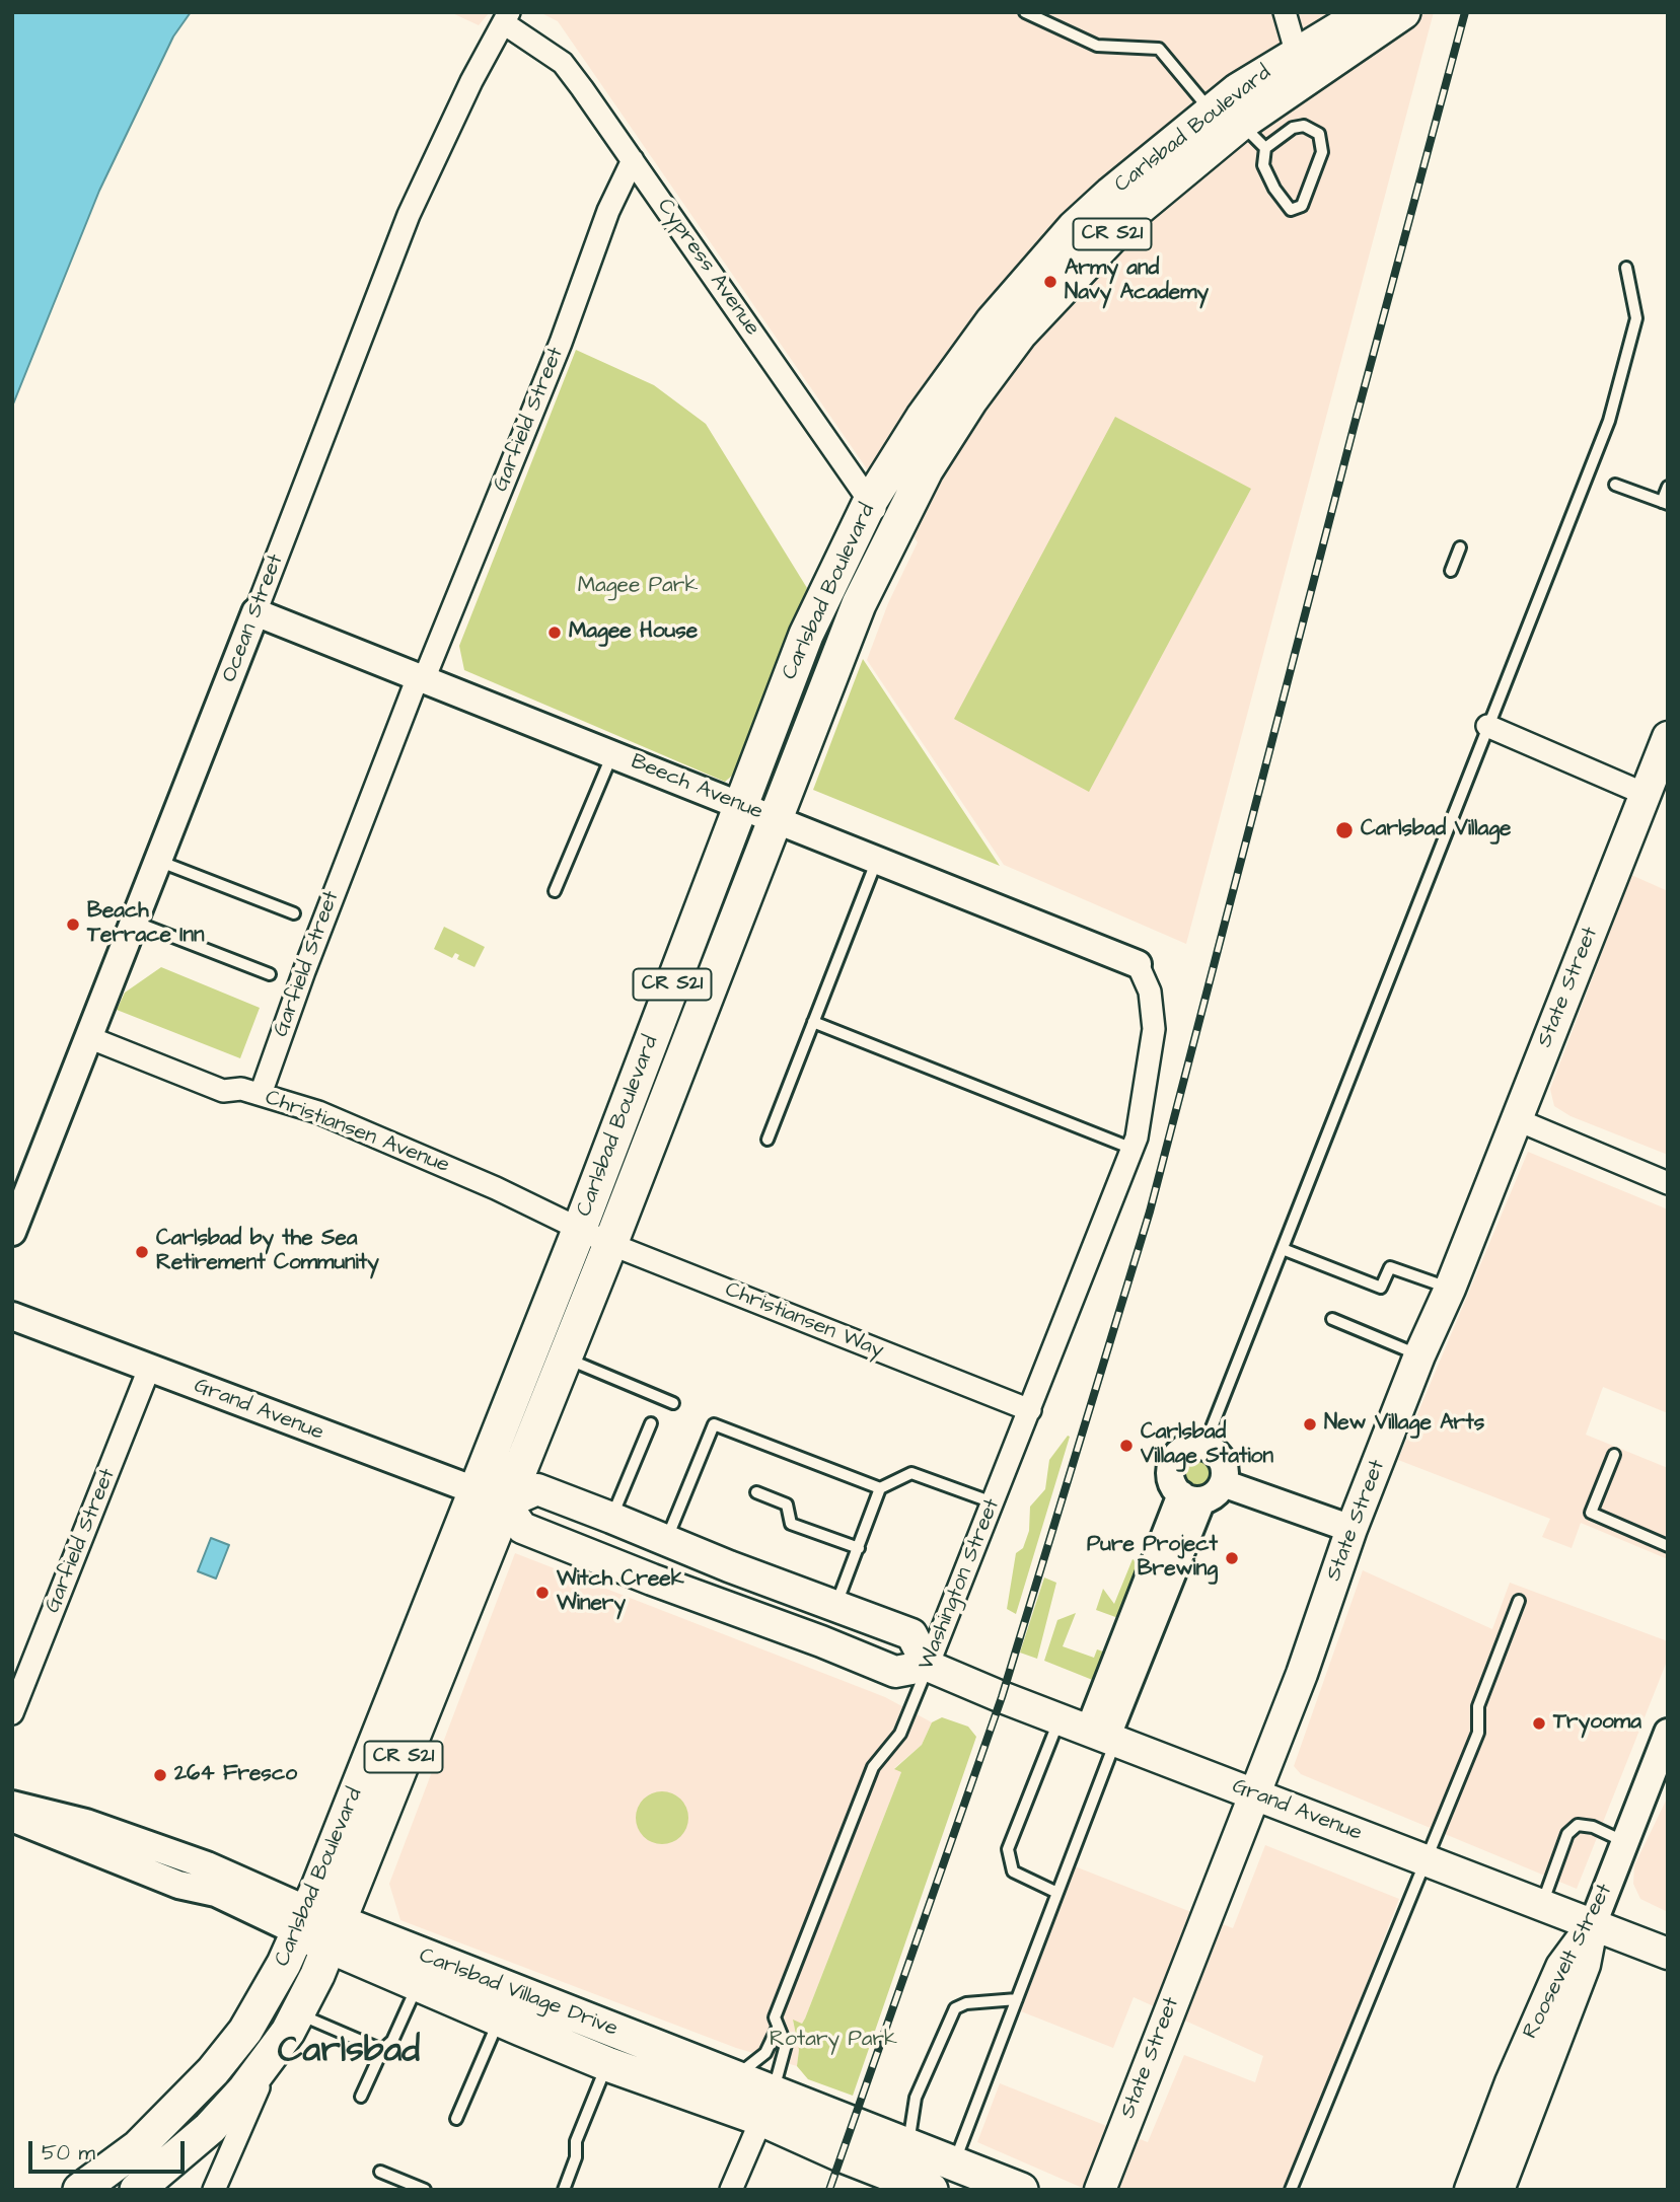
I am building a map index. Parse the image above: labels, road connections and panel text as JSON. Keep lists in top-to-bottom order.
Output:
{
  "streets": {
    "main road": [
      "Carlsbad Boulevard",
      "CR S21",
      "State Street",
      "Grand Avenue",
      "Roosevelt Street",
      "Carlsbad Village Drive"
    ],
    "street": [
      "Cypress Avenue",
      "Garfield Street",
      "Ocean Street",
      "Beech Avenue",
      "Christiansen Avenue",
      "Christiansen Way",
      "Washington Street"
    ]
  },
  "crossings": [
    ["Carlsbad Boulevard", "Cypress Avenue"],
    ["Carlsbad Boulevard", "Beech Avenue"],
    ["Carlsbad Boulevard", "Christiansen Avenue"],
    ["Carlsbad Boulevard", "Christiansen Way"],
    ["Carlsbad Boulevard", "Grand Avenue"],
    ["Carlsbad Boulevard", "Carlsbad Village Drive"],
    ["Cypress Avenue", "Garfield Street"],
    ["Cypress Avenue", "Ocean Street"],
    ["Garfield Street", "Beech Avenue"],
    ["Garfield Street", "Christiansen Avenue"],
    ["Garfield Street", "Grand Avenue"],
    ["Ocean Street", "Beech Avenue"],
    ["Ocean Street", "Christiansen Avenue"],
    ["Beech Avenue", "Washington Street"],
    ["State Street", "Grand Avenue"],
    ["Christiansen Avenue", "Christiansen Way"],
    ["Christiansen Way", "Washington Street"],
    ["Grand Avenue", "Washington Street"],
    ["Grand Avenue", "Roosevelt Street"],
    ["Washington Street", "Carlsbad Village Drive"]
  ],
  "districts": ["Carlsbad"],
  "parks": ["Magee Park", "Rotary Park"],
  "places": [
    "Army and Navy Academy",
    "Magee House",
    "Carlsbad Village",
    "Beach Terrace Inn",
    "Carlsbad by the Sea Retirement Community",
    "New Village Arts",
    "Carlsbad Village Station",
    "Pure Project Brewing",
    "Witch Creek Winery",
    "Tryooma",
    "264 Fresco"
  ],
  "scale_bar": "50 m"
}
